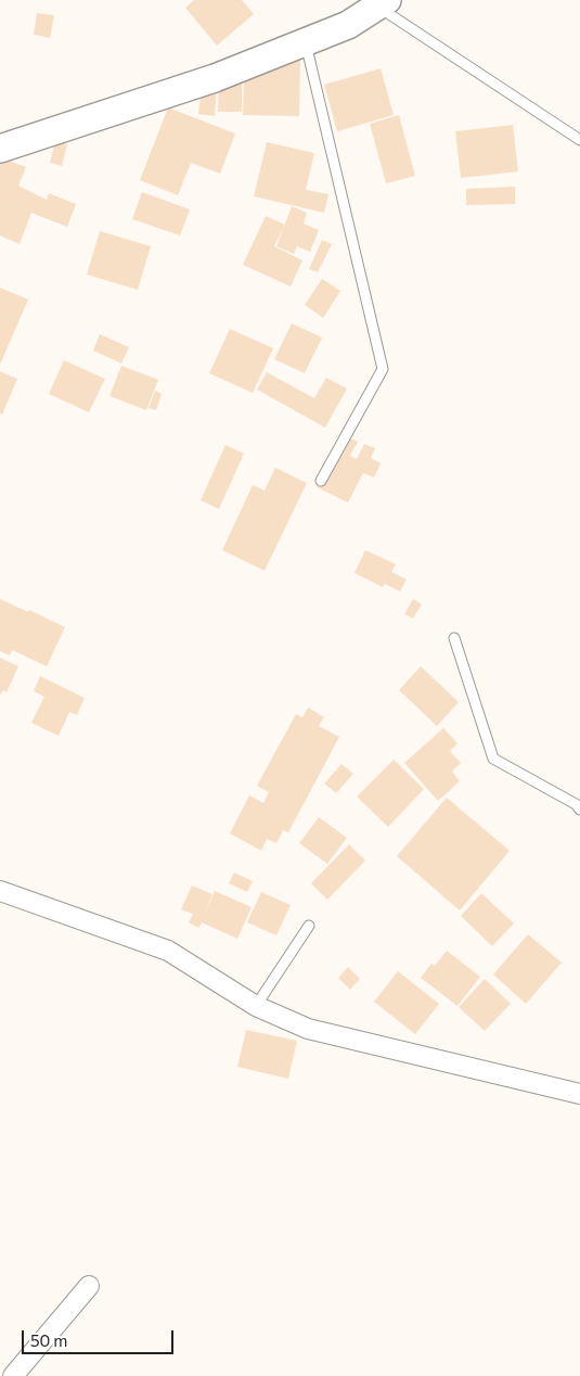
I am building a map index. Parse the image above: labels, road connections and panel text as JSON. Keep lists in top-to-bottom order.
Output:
{
  "scale_bar": "50 m"
}
